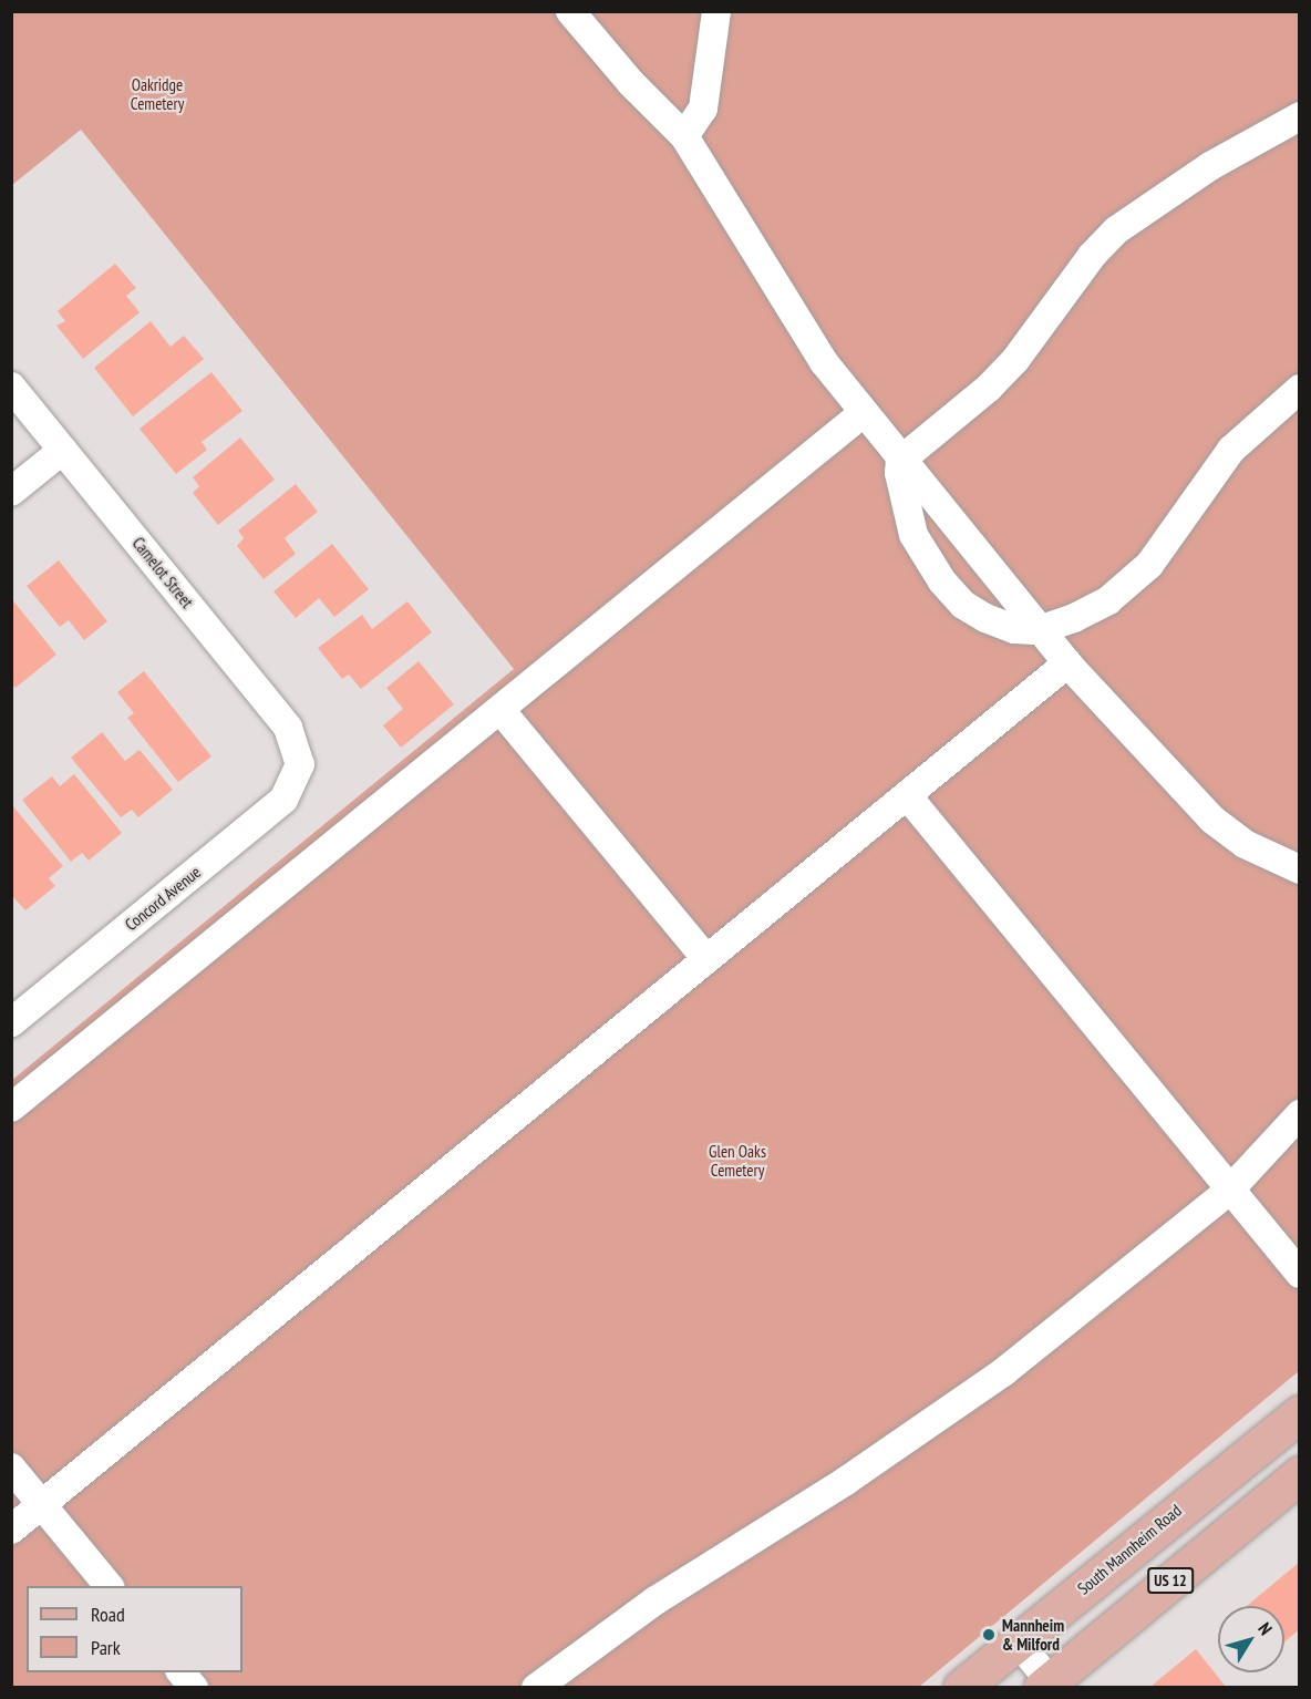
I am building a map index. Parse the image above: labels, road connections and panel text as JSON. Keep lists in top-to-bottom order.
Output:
{
  "streets": {
    "main road": ["South Mannheim Road", "US 12"],
    "street": ["Camelot Street", "Concord Avenue"]
  },
  "crossings": [
    ["Camelot Street", "Concord Avenue"]
  ],
  "parks": ["Oakridge Cemetery", "Glen Oaks Cemetery"],
  "places": ["Mannheim & Milford"],
  "legend": ["Road", "Park"],
  "north": "top right"
}
